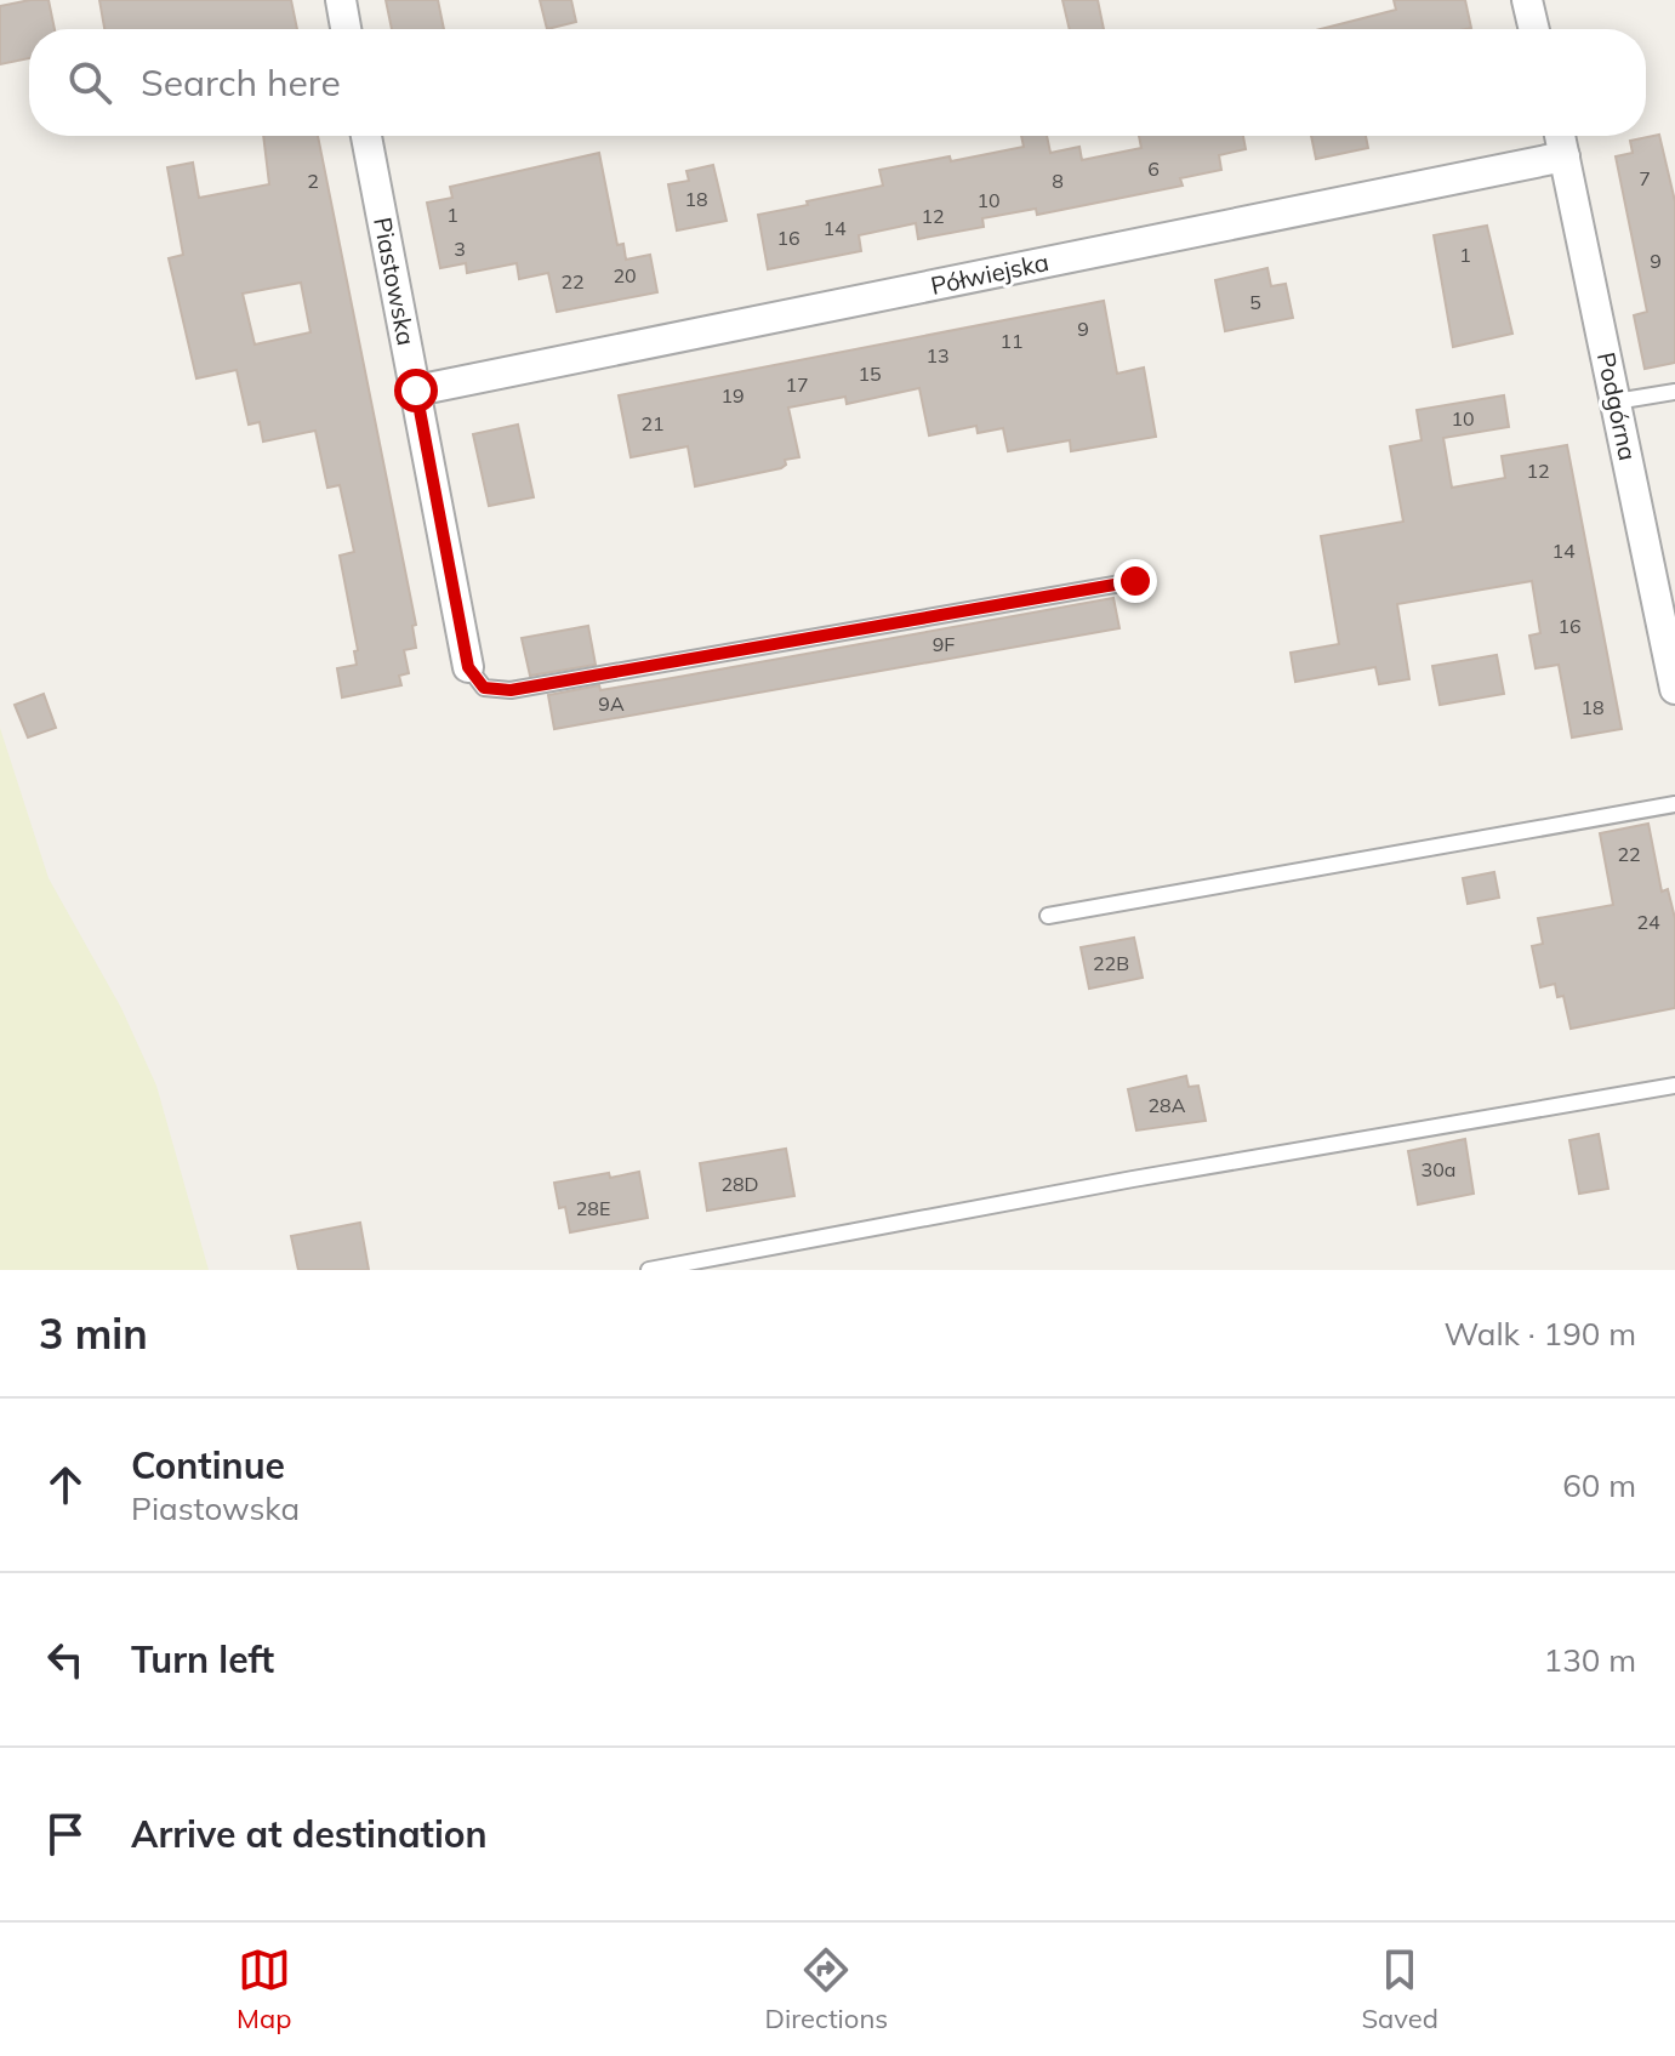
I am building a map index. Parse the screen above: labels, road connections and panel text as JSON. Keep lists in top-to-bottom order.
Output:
{
  "streets": {
    "street": ["Półwiejska", "Piastowska", "Podgórna"]
  },
  "crossings": [
    ["Półwiejska", "Piastowska"],
    ["Półwiejska", "Podgórna"]
  ],
  "house_numbers": [
    "6",
    "7",
    "2",
    "8",
    "18",
    "10",
    "1",
    "12",
    "14",
    "16",
    "3",
    "1",
    "9",
    "20",
    "22",
    "5",
    "9",
    "11",
    "13",
    "15",
    "17",
    "19",
    "10",
    "21",
    "12",
    "14",
    "16",
    "9F",
    "9A",
    "18",
    "22",
    "24",
    "22B",
    "28A",
    "30a",
    "28D",
    "28E"
  ],
  "page": {
    "search": "Search here",
    "heading": ["3 min", "Walk · 190 m"],
    "list": [
      ["Continue", "Piastowska", "60 m"],
      ["Turn left", "130 m"],
      "Arrive at destination"
    ],
    "nav": ["Map", "Directions", "Saved"]
  }
}
